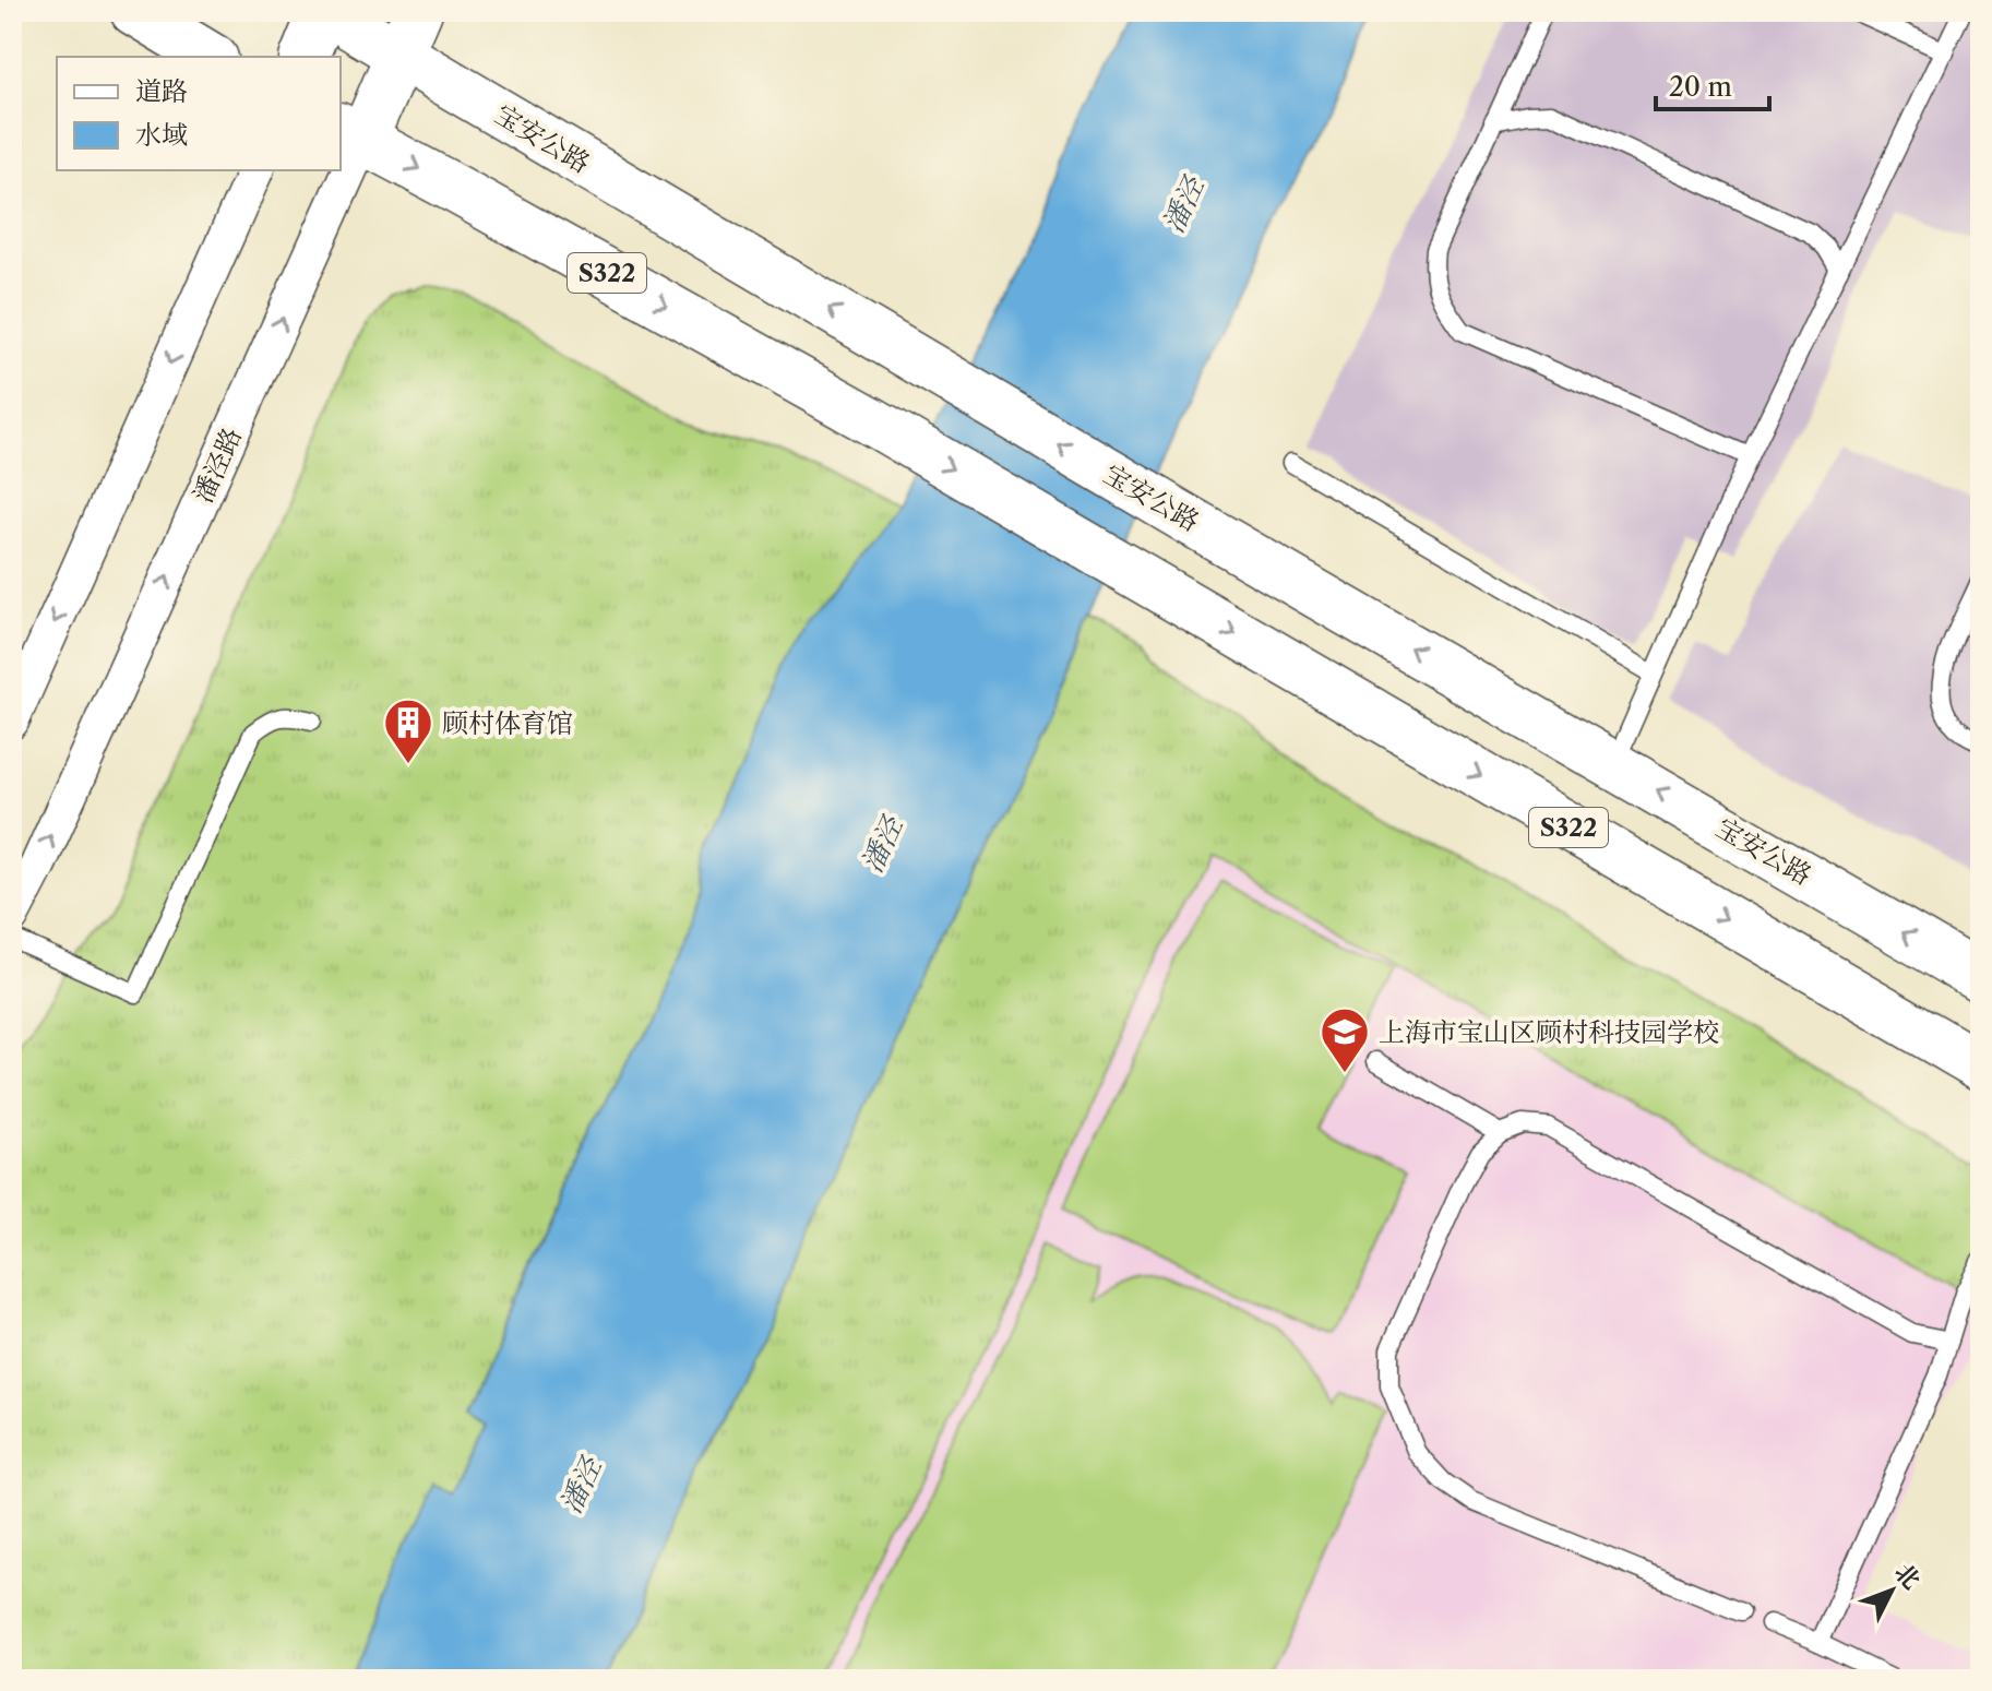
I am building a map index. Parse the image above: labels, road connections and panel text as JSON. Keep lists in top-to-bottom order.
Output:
{
  "streets": {
    "main road": ["宝安公路", "S322", "潘泾路"]
  },
  "crossings": [
    ["宝安公路", "潘泾路"],
    ["S322", "潘泾路"]
  ],
  "one_way": ["潘泾路"],
  "water": ["潘泾"],
  "places": {
    "building": ["顾村体育馆"],
    "school or university": ["上海市宝山区顾村科技园学校"]
  },
  "legend": ["道路", "水域"],
  "scale_bar": "20 m",
  "north": "top right"
}
